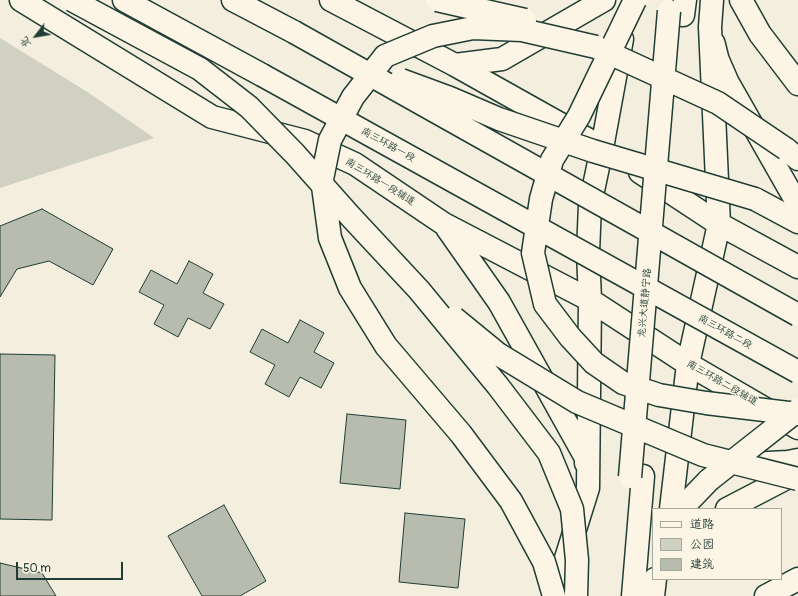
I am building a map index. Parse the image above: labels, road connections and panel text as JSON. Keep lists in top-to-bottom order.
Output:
{
  "streets": {
    "main road": [
      "南三环路一段",
      "南三环路一段辅道",
      "龙兴大道静宁路",
      "南三环路二段",
      "南三环路二段辅道"
    ]
  },
  "crossings": [
    ["南三环路一段", "南三环路二段"],
    ["南三环路一段辅道", "南三环路二段辅道"]
  ],
  "legend": ["道路", "公园", "建筑"],
  "scale_bar": "50 m",
  "north": "bottom left"
}
